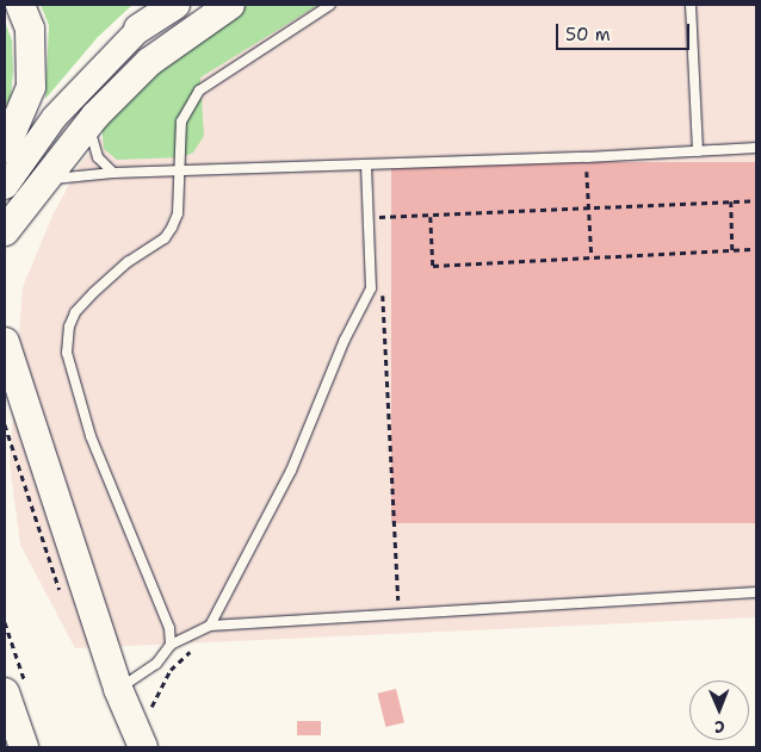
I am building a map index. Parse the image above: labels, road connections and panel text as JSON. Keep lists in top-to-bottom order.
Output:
{
  "scale_bar": "50 m",
  "north": "bottom"
}
